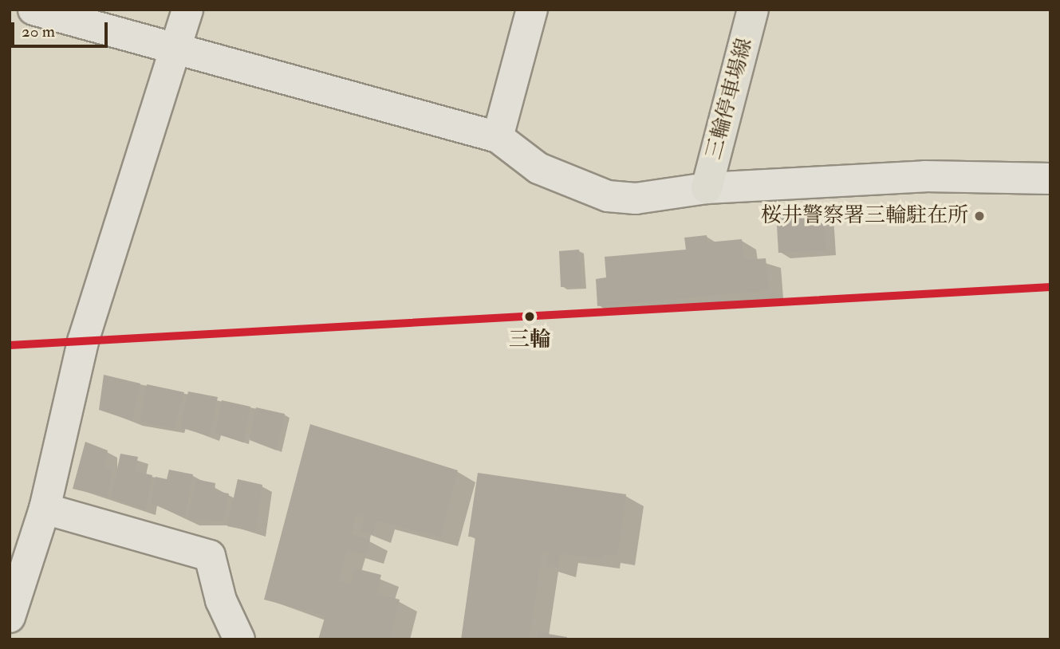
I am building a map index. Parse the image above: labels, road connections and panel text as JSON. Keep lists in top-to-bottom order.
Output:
{
  "streets": {
    "main road": ["三輪停車場線"]
  },
  "places": ["桜井警察署三輪駐在所", "三輪"],
  "scale_bar": "20 m"
}
